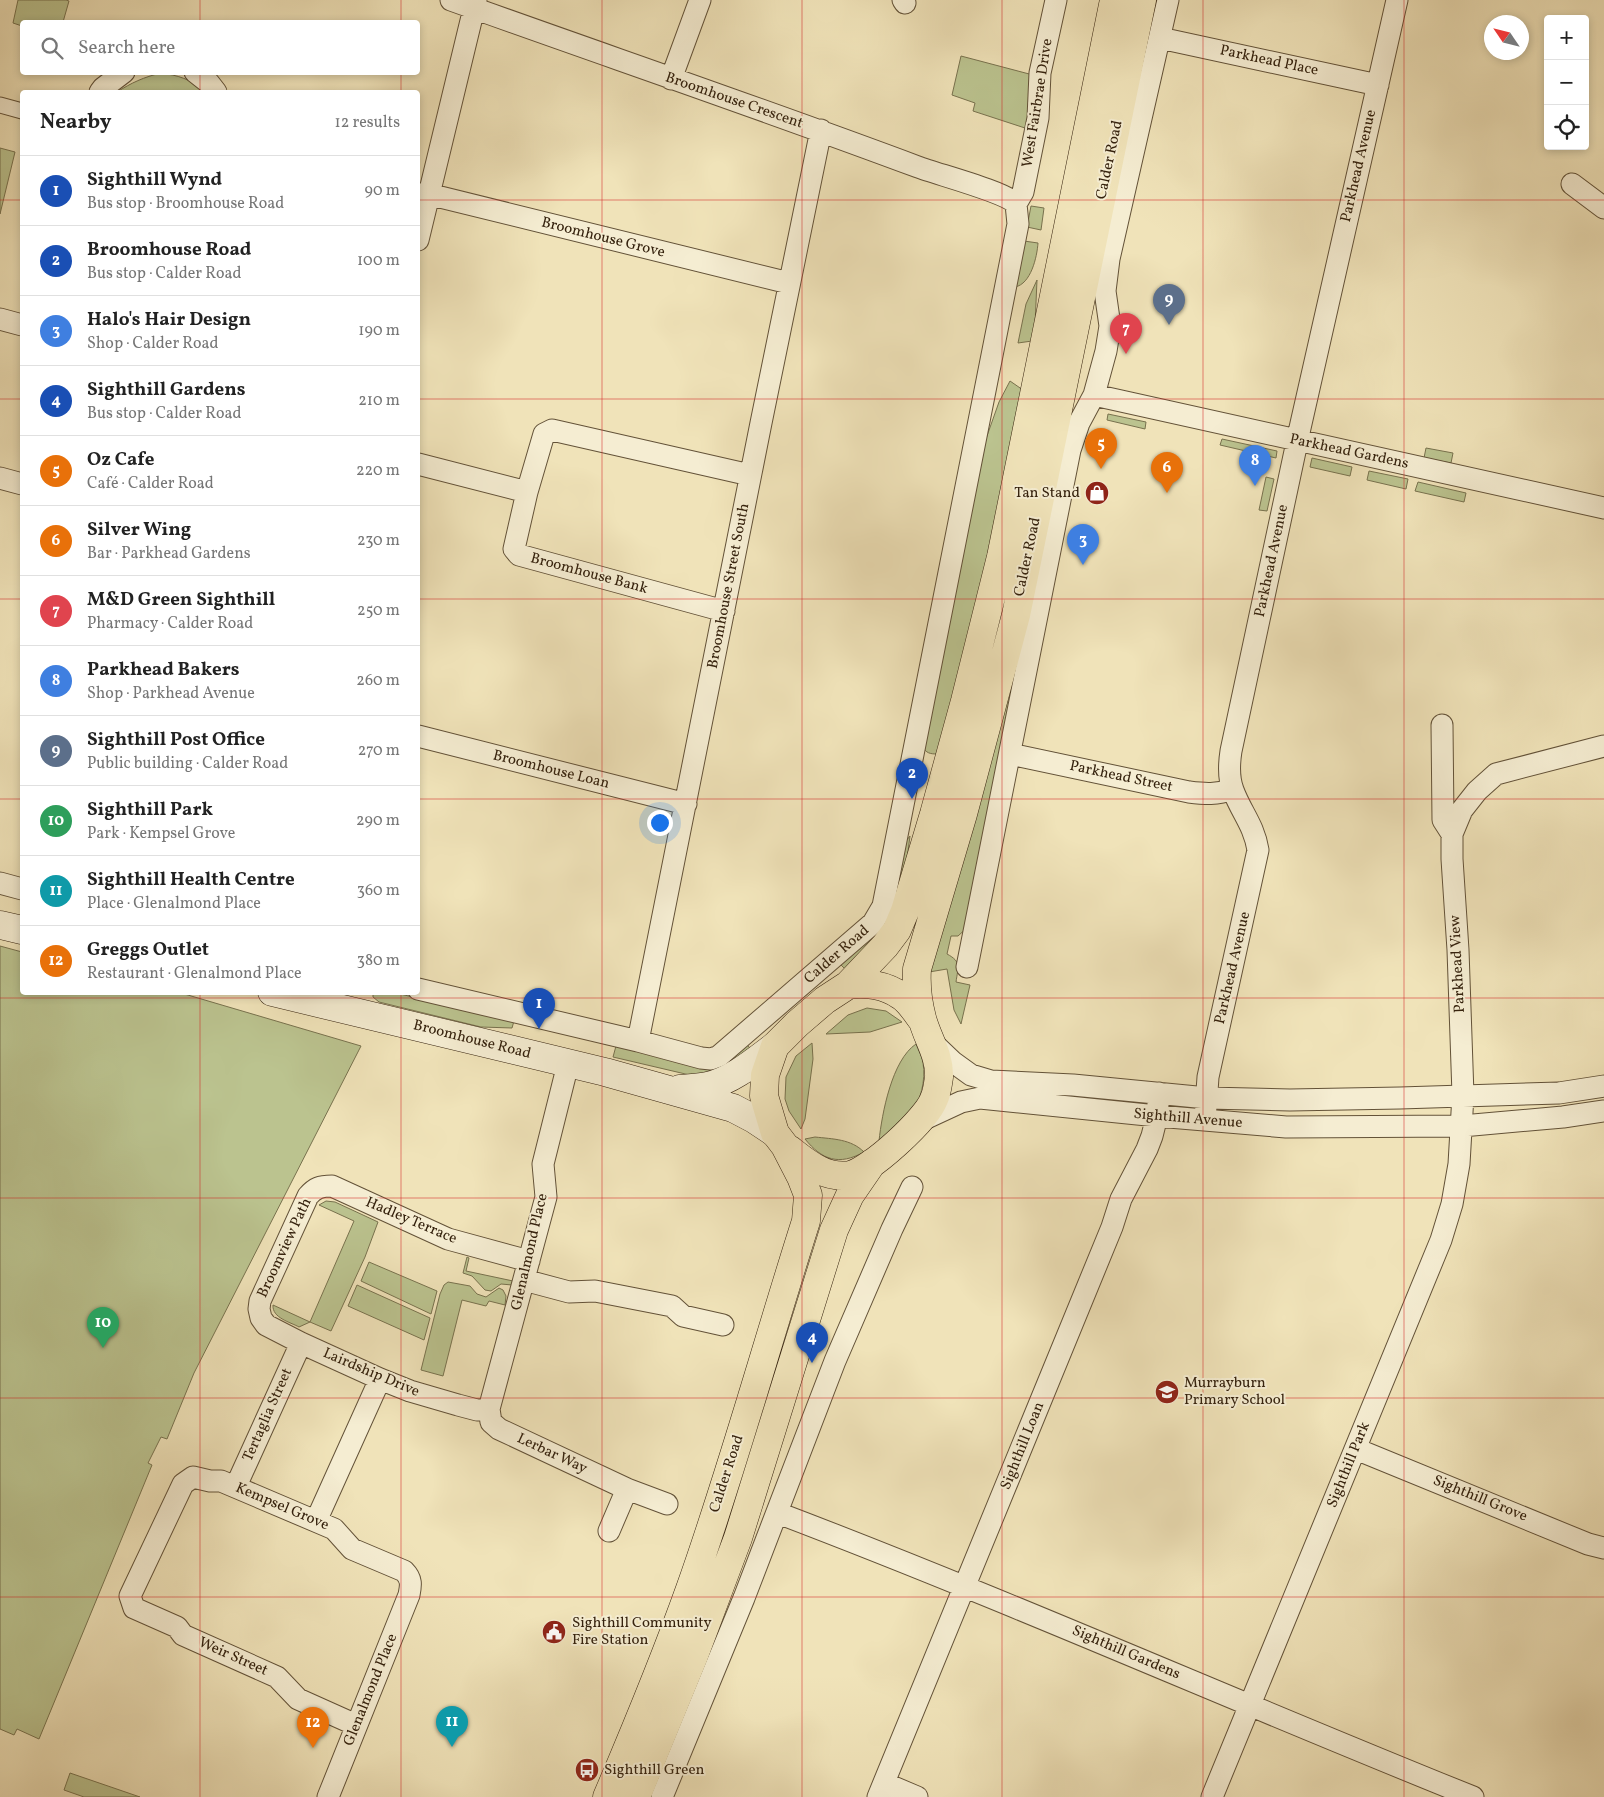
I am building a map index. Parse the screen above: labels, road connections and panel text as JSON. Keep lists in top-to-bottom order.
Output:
{
  "streets": {
    "main road": ["Calder Road", "Broomhouse Road"],
    "street": [
      "Parkhead Place",
      "Broomhouse Crescent",
      "West Fairbrae Drive",
      "Parkhead Avenue",
      "Broomhouse Grove",
      "Parkhead Gardens",
      "Broomhouse Bank",
      "Broomhouse Street South",
      "Broomhouse Loan",
      "Parkhead Street",
      "Parkhead View",
      "Sighthill Avenue",
      "Hadley Terrace",
      "Broomview Path",
      "Glenalmond Place",
      "Lairdship Drive",
      "Tertaglia Street",
      "Sighthill Loan",
      "Lerbar Way",
      "Sighthill Park",
      "Sighthill Grove",
      "Kempsel Grove",
      "Sighthill Gardens",
      "Weir Street"
    ]
  },
  "crossings": [
    ["Parkhead Place", "Calder Road"],
    ["Parkhead Place", "Parkhead Avenue"],
    ["Broomhouse Crescent", "West Fairbrae Drive"],
    ["Broomhouse Crescent", "Calder Road"],
    ["Broomhouse Crescent", "Broomhouse Street South"],
    ["West Fairbrae Drive", "Calder Road"],
    ["Calder Road", "Parkhead Gardens"],
    ["Calder Road", "Broomhouse Street South"],
    ["Calder Road", "Parkhead Street"],
    ["Calder Road", "Broomhouse Road"],
    ["Calder Road", "Sighthill Avenue"],
    ["Parkhead Avenue", "Parkhead Gardens"],
    ["Parkhead Avenue", "Parkhead Street"],
    ["Parkhead Avenue", "Sighthill Avenue"],
    ["Broomhouse Grove", "Broomhouse Street South"],
    ["Broomhouse Bank", "Broomhouse Street South"],
    ["Broomhouse Street South", "Broomhouse Loan"],
    ["Parkhead View", "Sighthill Avenue"],
    ["Broomhouse Road", "Sighthill Avenue"],
    ["Broomhouse Road", "Glenalmond Place"],
    ["Sighthill Avenue", "Sighthill Loan"],
    ["Sighthill Avenue", "Sighthill Park"],
    ["Hadley Terrace", "Broomview Path"],
    ["Hadley Terrace", "Glenalmond Place"],
    ["Broomview Path", "Lairdship Drive"],
    ["Glenalmond Place", "Lairdship Drive"],
    ["Glenalmond Place", "Lerbar Way"],
    ["Glenalmond Place", "Kempsel Grove"],
    ["Glenalmond Place", "Weir Street"],
    ["Lairdship Drive", "Tertaglia Street"],
    ["Lairdship Drive", "Lerbar Way"],
    ["Tertaglia Street", "Kempsel Grove"],
    ["Sighthill Loan", "Sighthill Gardens"],
    ["Sighthill Park", "Sighthill Grove"],
    ["Sighthill Park", "Sighthill Gardens"],
    ["Kempsel Grove", "Weir Street"]
  ],
  "places": {
    "shop": ["Tan Stand"],
    "school or university": ["Murrayburn Primary School"],
    "public building": ["Sighthill Community Fire Station"],
    "bus stop": ["Sighthill Green"]
  },
  "north": "top left",
  "page": {
    "map_buttons": ["+", "−"],
    "search": "Search here",
    "heading": ["Nearby", "12 results"],
    "list": [
      {
        "mark": "1",
        "name": "Sighthill Wynd",
        "note": "Bus stop · Broomhouse Road",
        "value": "90 m"
      },
      {
        "mark": "2",
        "name": "Broomhouse Road",
        "note": "Bus stop · Calder Road",
        "value": "100 m"
      },
      {
        "mark": "3",
        "name": "Halo's Hair Design",
        "note": "Shop · Calder Road",
        "value": "190 m"
      },
      {
        "mark": "4",
        "name": "Sighthill Gardens",
        "note": "Bus stop · Calder Road",
        "value": "210 m"
      },
      {
        "mark": "5",
        "name": "Oz Cafe",
        "note": "Café · Calder Road",
        "value": "220 m"
      },
      {
        "mark": "6",
        "name": "Silver Wing",
        "note": "Bar · Parkhead Gardens",
        "value": "230 m"
      },
      {
        "mark": "7",
        "name": "M&D Green Sighthill",
        "note": "Pharmacy · Calder Road",
        "value": "250 m"
      },
      {
        "mark": "8",
        "name": "Parkhead Bakers",
        "note": "Shop · Parkhead Avenue",
        "value": "260 m"
      },
      {
        "mark": "9",
        "name": "Sighthill Post Office",
        "note": "Public building · Calder Road",
        "value": "270 m"
      },
      {
        "mark": "10",
        "name": "Sighthill Park",
        "note": "Park · Kempsel Grove",
        "value": "290 m"
      },
      {
        "mark": "11",
        "name": "Sighthill Health Centre",
        "note": "Place · Glenalmond Place",
        "value": "360 m"
      },
      {
        "mark": "12",
        "name": "Greggs Outlet",
        "note": "Restaurant · Glenalmond Place",
        "value": "380 m"
      }
    ],
    "pins": [
      "9",
      "7",
      "5",
      "8",
      "6",
      "3",
      "2",
      "1",
      "10",
      "4",
      "11",
      "12"
    ]
  }
}
